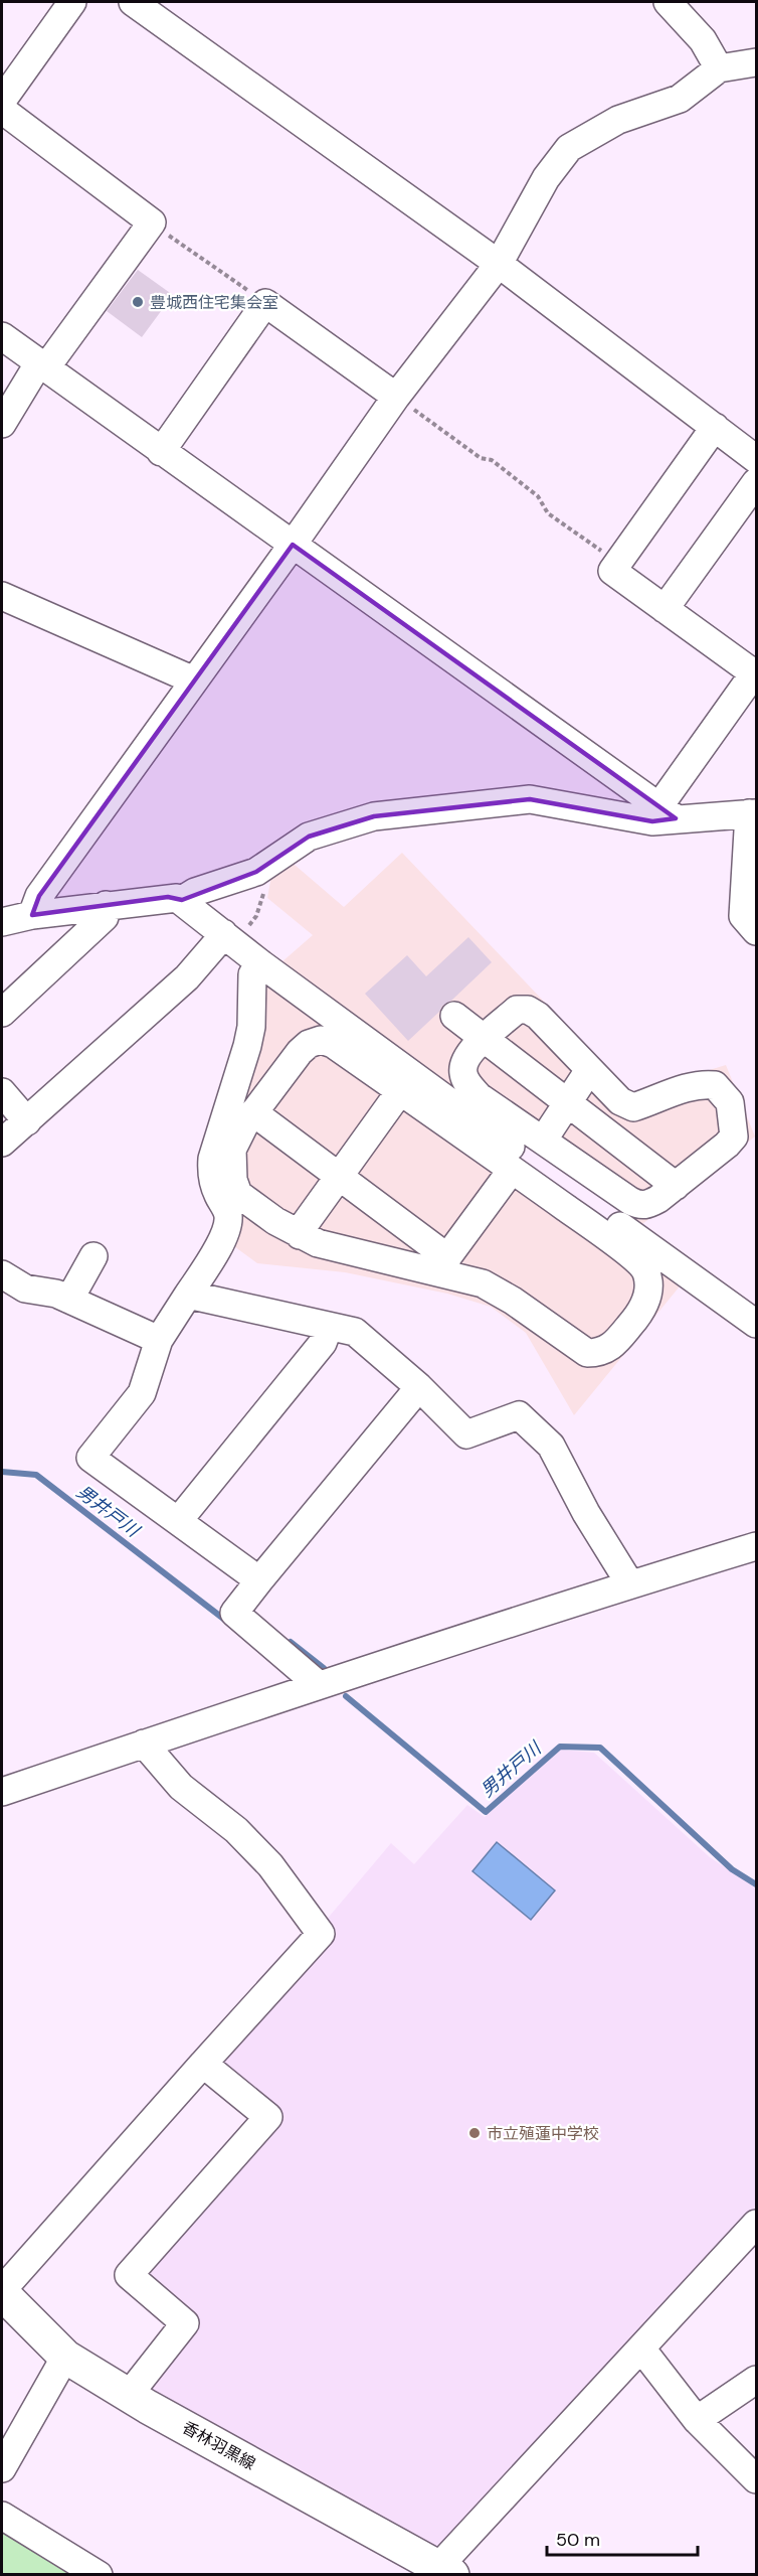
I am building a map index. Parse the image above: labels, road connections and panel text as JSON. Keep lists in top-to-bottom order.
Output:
{
  "streets": {
    "main road": ["香林羽黒線"]
  },
  "water": ["男井戸川"],
  "places": ["豊城西住宅集会室", "市立殖蓮中学校"],
  "scale_bar": "50 m"
}
